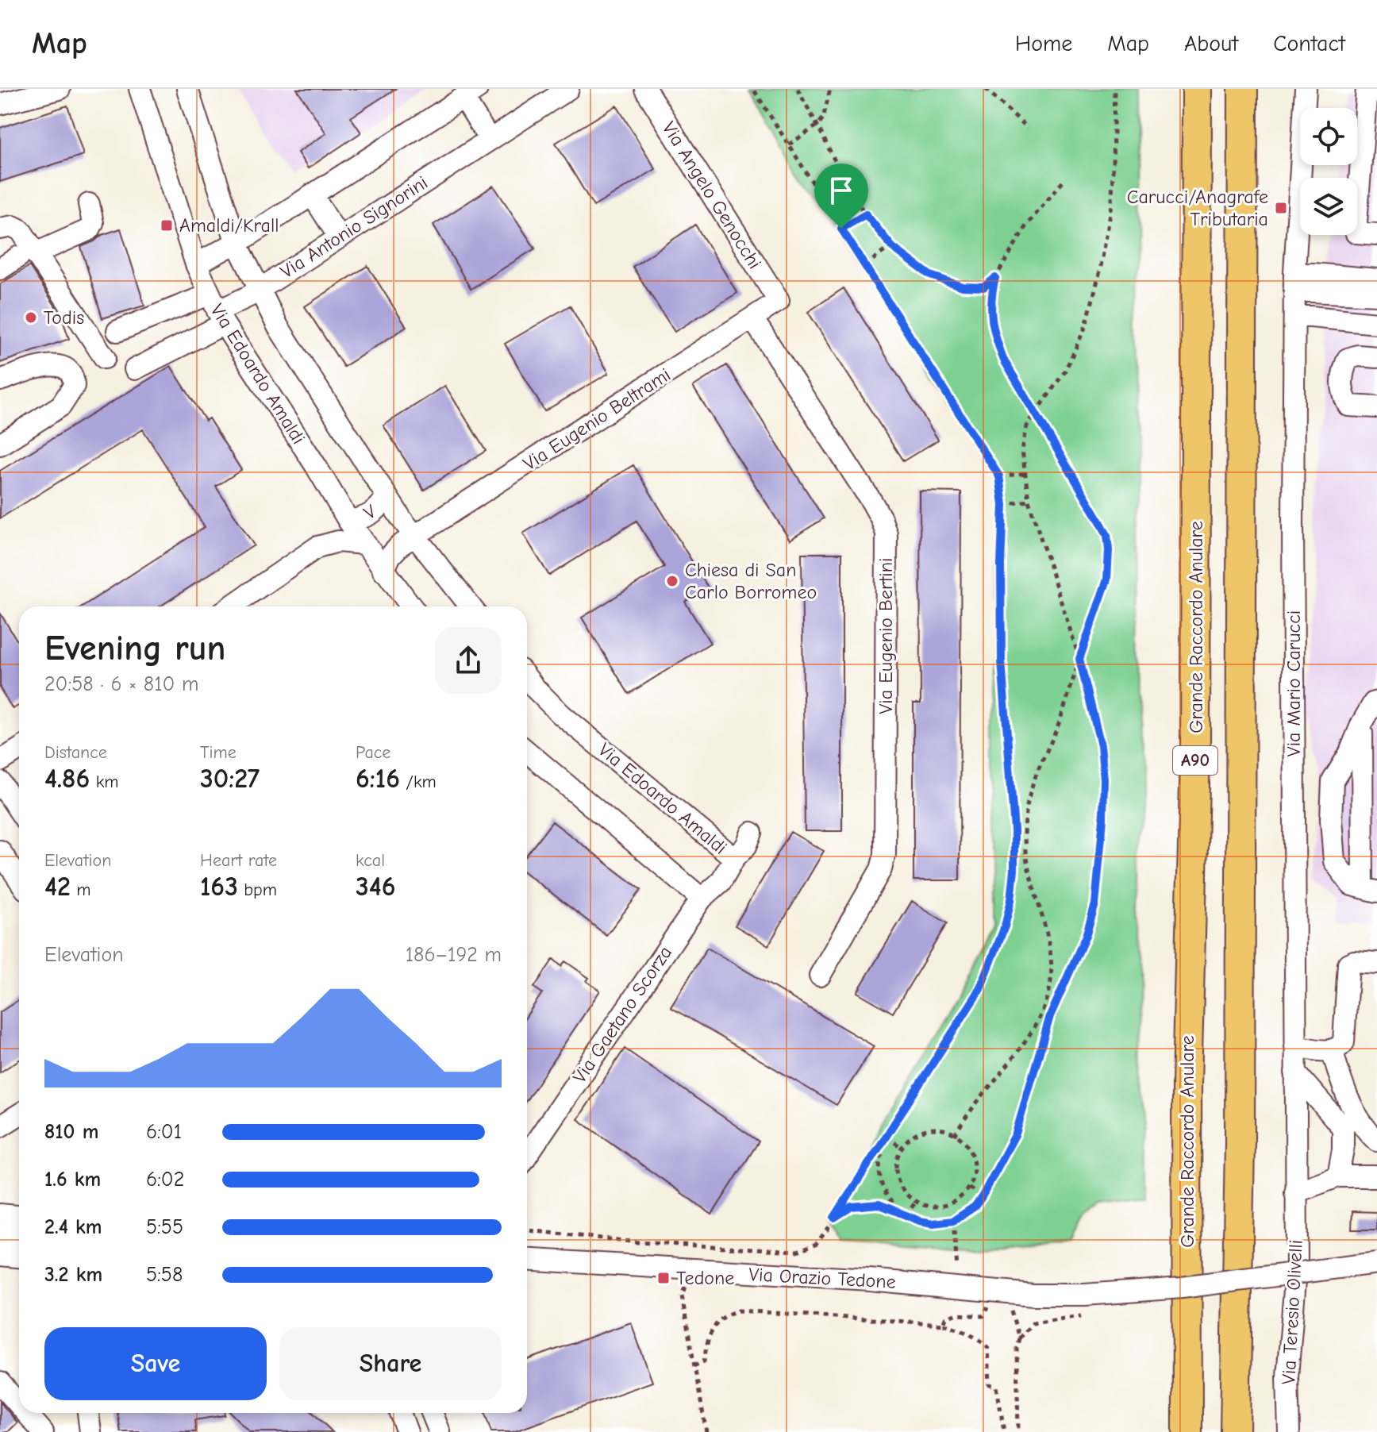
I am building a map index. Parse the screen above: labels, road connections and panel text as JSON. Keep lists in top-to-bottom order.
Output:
{
  "streets": {
    "highway": ["Grande Raccordo Anulare", "A90"],
    "street": [
      "Via Angelo Genocchi",
      "Via Antonio Signorini",
      "Via Edoardo Amaldi",
      "Via Eugenio Beltrami",
      "V",
      "Via Eugenio Bertini",
      "Via Mario Carucci",
      "Via Gaetano Scorza",
      "Via Orazio Tedone",
      "Via Teresio Olivelli"
    ]
  },
  "crossings": [
    ["Via Angelo Genocchi", "Via Eugenio Beltrami"],
    ["Via Antonio Signorini", "Via Edoardo Amaldi"],
    ["Via Edoardo Amaldi", "V"],
    ["Via Edoardo Amaldi", "Via Gaetano Scorza"],
    ["Via Eugenio Beltrami", "Via Eugenio Bertini"],
    ["Via Mario Carucci", "Via Teresio Olivelli"]
  ],
  "places": {
    "transit": ["Carucci/Anagrafe Tributaria", "Amaldi/Krall", "Tedone"],
    "other": ["Todis", "Chiesa di San Carlo Borromeo"]
  },
  "page": {
    "header": "Map",
    "nav": [
      "Home",
      "Map",
      "About",
      "Contact"
    ],
    "heading": ["Evening run", "20:58 · 6 × 810 m"],
    "stats": [
      ["Distance", "4.86 km"],
      ["Time", "30:27"],
      ["Pace", "6:16 /km"],
      ["Elevation", "42 m"],
      ["Heart rate", "163 bpm"],
      ["kcal", "346"]
    ],
    "chart": ["Elevation", "186–192 m"],
    "list": [
      {
        "name": "810 m",
        "note": "6:01"
      },
      {
        "name": "1.6 km",
        "note": "6:02"
      },
      {
        "name": "2.4 km",
        "note": "5:55"
      },
      {
        "name": "3.2 km",
        "note": "5:58"
      }
    ],
    "buttons": ["Save", "Share"]
  }
}
